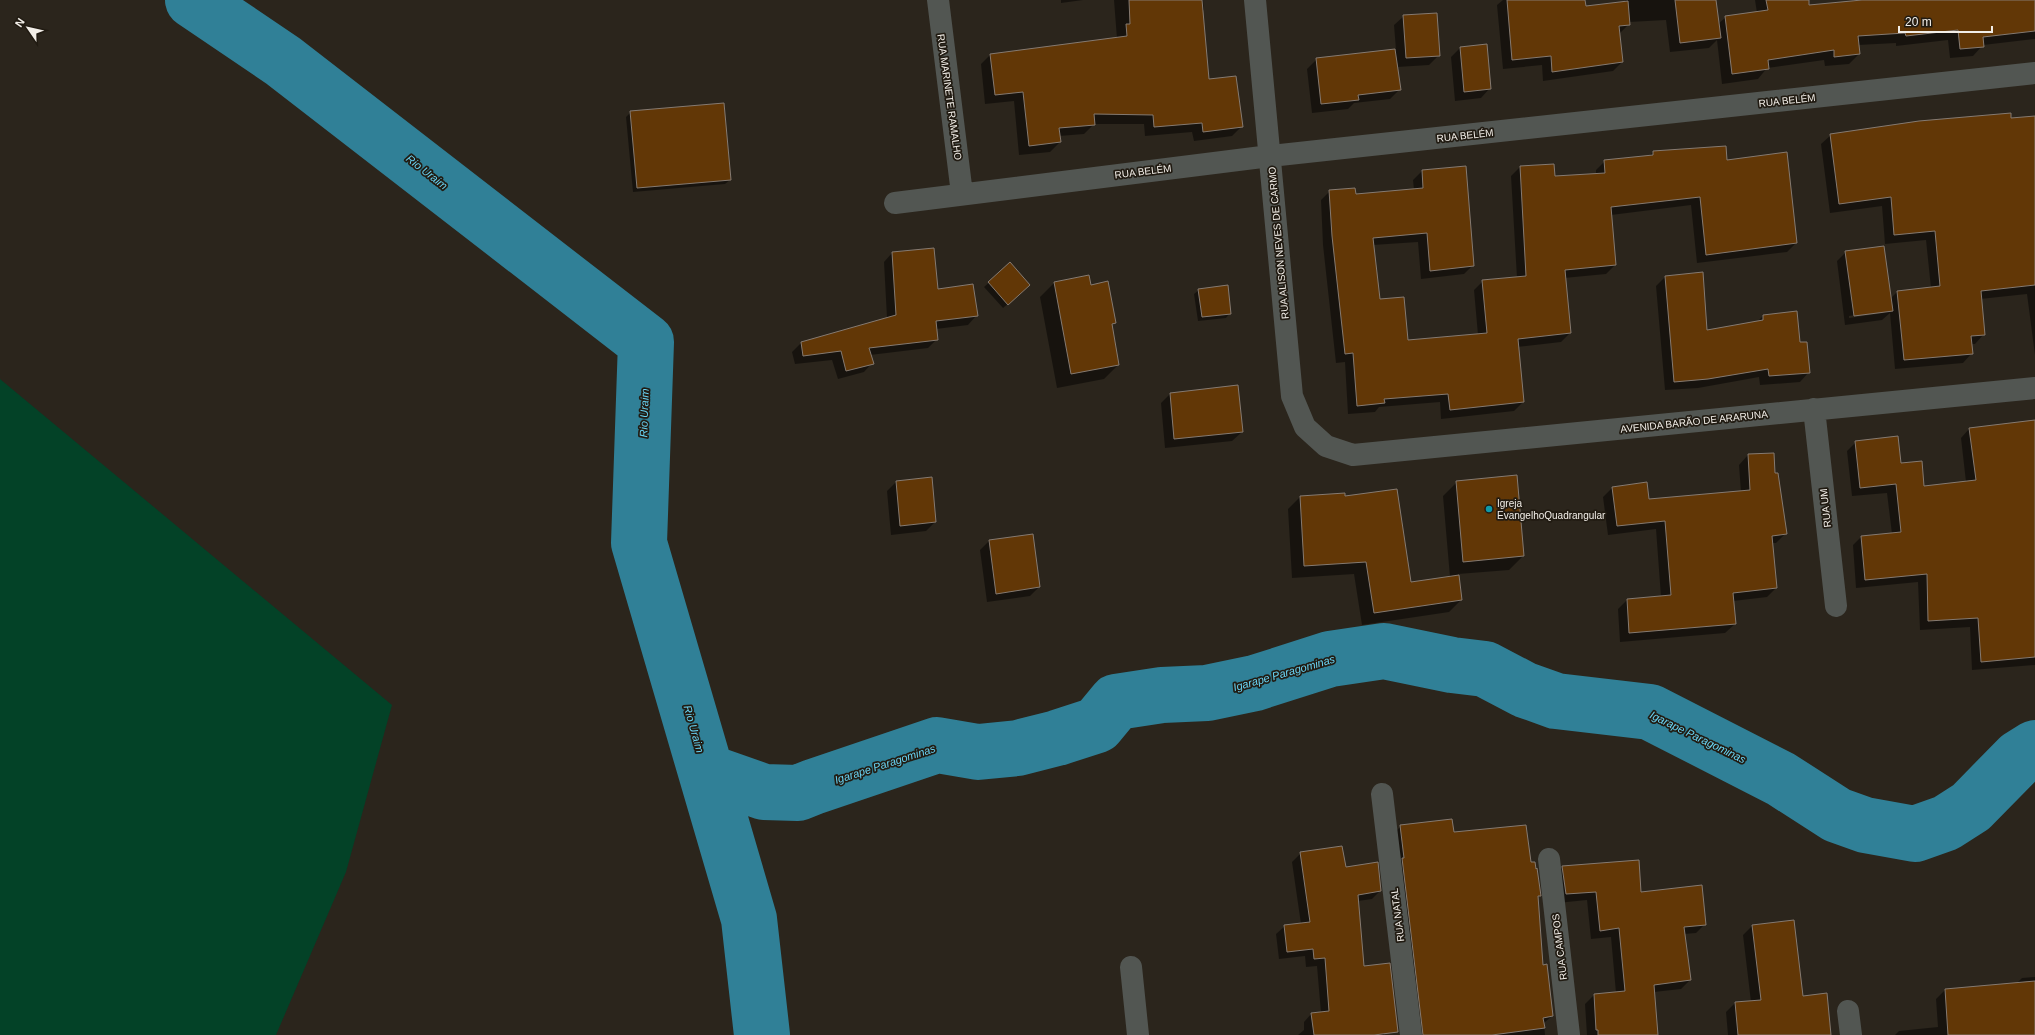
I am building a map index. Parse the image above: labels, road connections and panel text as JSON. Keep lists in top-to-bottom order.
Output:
{
  "streets": {
    "street": [
      "RUA MARINETE RAMALHO",
      "RUA BELÉM",
      "RUA ALISON NEVES DE CARMO",
      "AVENIDA BARÃO DE ARARUNA",
      "RUA UM",
      "RUA NATAL",
      "RUA CAMPOS"
    ]
  },
  "crossings": [
    ["RUA MARINETE RAMALHO", "RUA BELÉM"],
    ["RUA BELÉM", "RUA ALISON NEVES DE CARMO"],
    ["RUA ALISON NEVES DE CARMO", "AVENIDA BARÃO DE ARARUNA"],
    ["AVENIDA BARÃO DE ARARUNA", "RUA UM"]
  ],
  "water": ["Rio Uraim", "Igarape Paragominas"],
  "places": ["Igreja EvangelhoQuadrangular"],
  "scale_bar": "20 m",
  "north": "top left"
}
